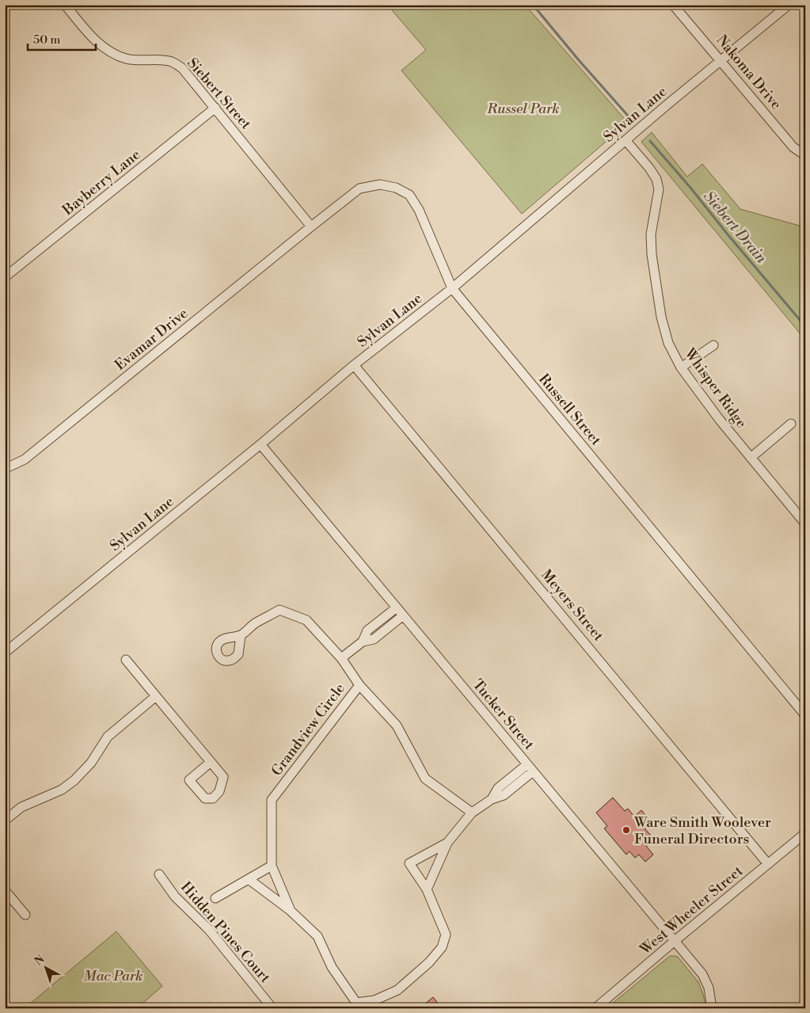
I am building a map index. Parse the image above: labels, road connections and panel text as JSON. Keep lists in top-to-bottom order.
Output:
{
  "streets": {
    "street": [
      "Nakoma Drive",
      "Siebert Street",
      "Sylvan Lane",
      "Bayberry Lane",
      "Evamar Drive",
      "Whisper Ridge",
      "Russell Street",
      "Meyers Street",
      "Tucker Street",
      "Grandview Circle",
      "West Wheeler Street",
      "Hidden Pines Court"
    ]
  },
  "crossings": [
    ["Nakoma Drive", "Sylvan Lane"],
    ["Siebert Street", "Bayberry Lane"],
    ["Siebert Street", "Evamar Drive"],
    ["Siebert Street", "Russell Street"],
    ["Sylvan Lane", "Whisper Ridge"],
    ["Sylvan Lane", "Russell Street"],
    ["Sylvan Lane", "Meyers Street"],
    ["Sylvan Lane", "Tucker Street"],
    ["Evamar Drive", "Russell Street"],
    ["Meyers Street", "West Wheeler Street"],
    ["Tucker Street", "West Wheeler Street"]
  ],
  "water": ["Siebert Drain"],
  "parks": ["Russel Park", "Mac Park"],
  "places": ["Ware Smith Woolever Funeral Directors"],
  "scale_bar": "50 m",
  "north": "top left"
}
